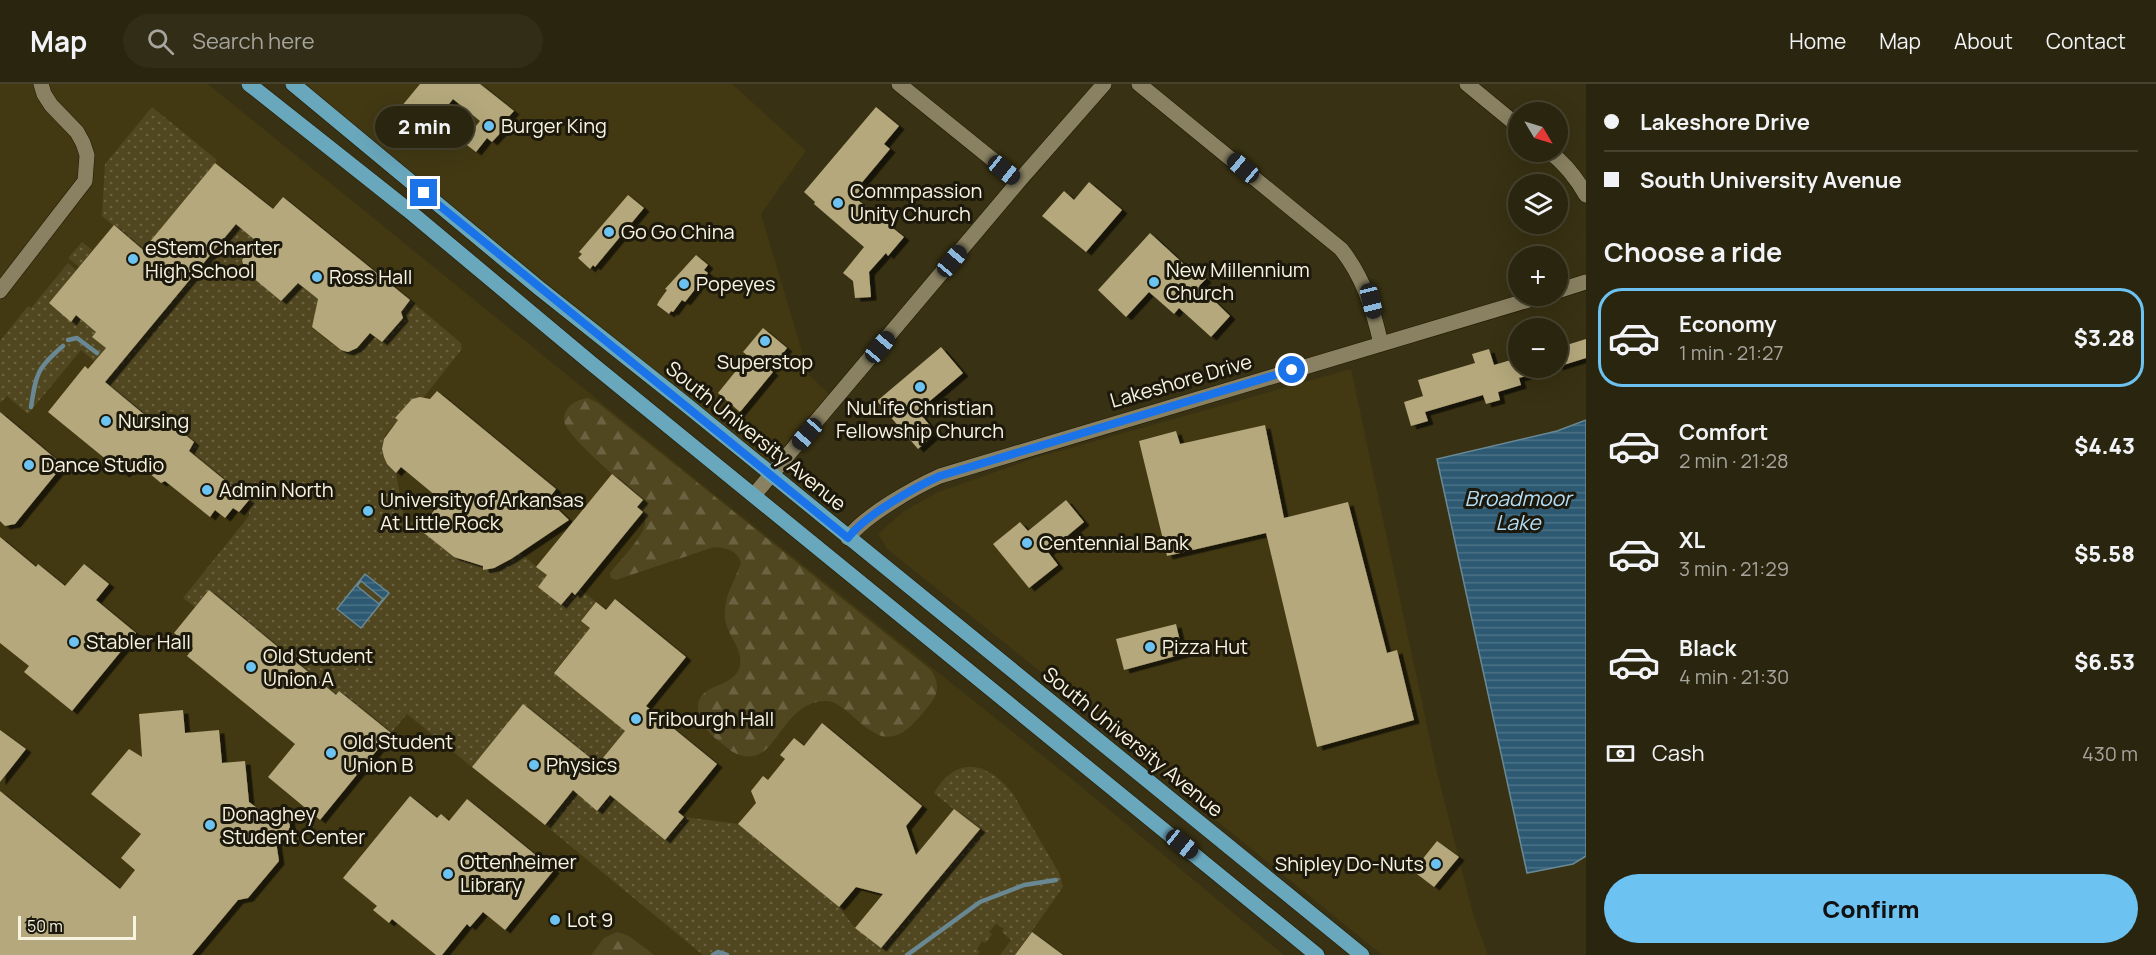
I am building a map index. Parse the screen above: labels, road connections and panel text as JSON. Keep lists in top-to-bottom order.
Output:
{
  "streets": {
    "main road": ["South University Avenue"],
    "street": ["Lakeshore Drive"]
  },
  "crossings": [
    ["Lakeshore Drive", "South University Avenue"]
  ],
  "water": ["Broadmoor Lake"],
  "places": [
    "Burger King",
    "Commpassion Unity Church",
    "Go Go China",
    "eStem Charter High School",
    "Ross Hall",
    "New Millennium Church",
    "Popeyes",
    "Superstop",
    "NuLife Christian Fellowship Church",
    "Nursing",
    "Dance Studio",
    "Admin North",
    "University of Arkansas At Little Rock",
    "Centennial Bank",
    "Stabler Hall",
    "Pizza Hut",
    "Old Student Union A",
    "Fribourgh Hall",
    "Old Student Union B",
    "Physics",
    "Donaghey Student Center",
    "Shipley Do-Nuts",
    "Ottenheimer Library",
    "Lot 9"
  ],
  "scale_bar": "50 m",
  "north": "bottom right",
  "page": {
    "header": "Map",
    "search": "Search here",
    "nav": [
      "Home",
      "Map",
      "About",
      "Contact"
    ],
    "banner": ["Lakeshore Drive", "South University Avenue"],
    "map_buttons": ["+", "−"],
    "bubble": "2 min",
    "heading": "Choose a ride",
    "list": [
      {
        "name": "Economy",
        "note": "1 min · 21:27",
        "value": "$3.28"
      },
      {
        "name": "Comfort",
        "note": "2 min · 21:28",
        "value": "$4.43"
      },
      {
        "name": "XL",
        "note": "3 min · 21:29",
        "value": "$5.58"
      },
      {
        "name": "Black",
        "note": "4 min · 21:30",
        "value": "$6.53"
      }
    ],
    "pay": ["Cash", "430 m"],
    "buttons": "Confirm",
    "scale": "50 m"
  }
}
